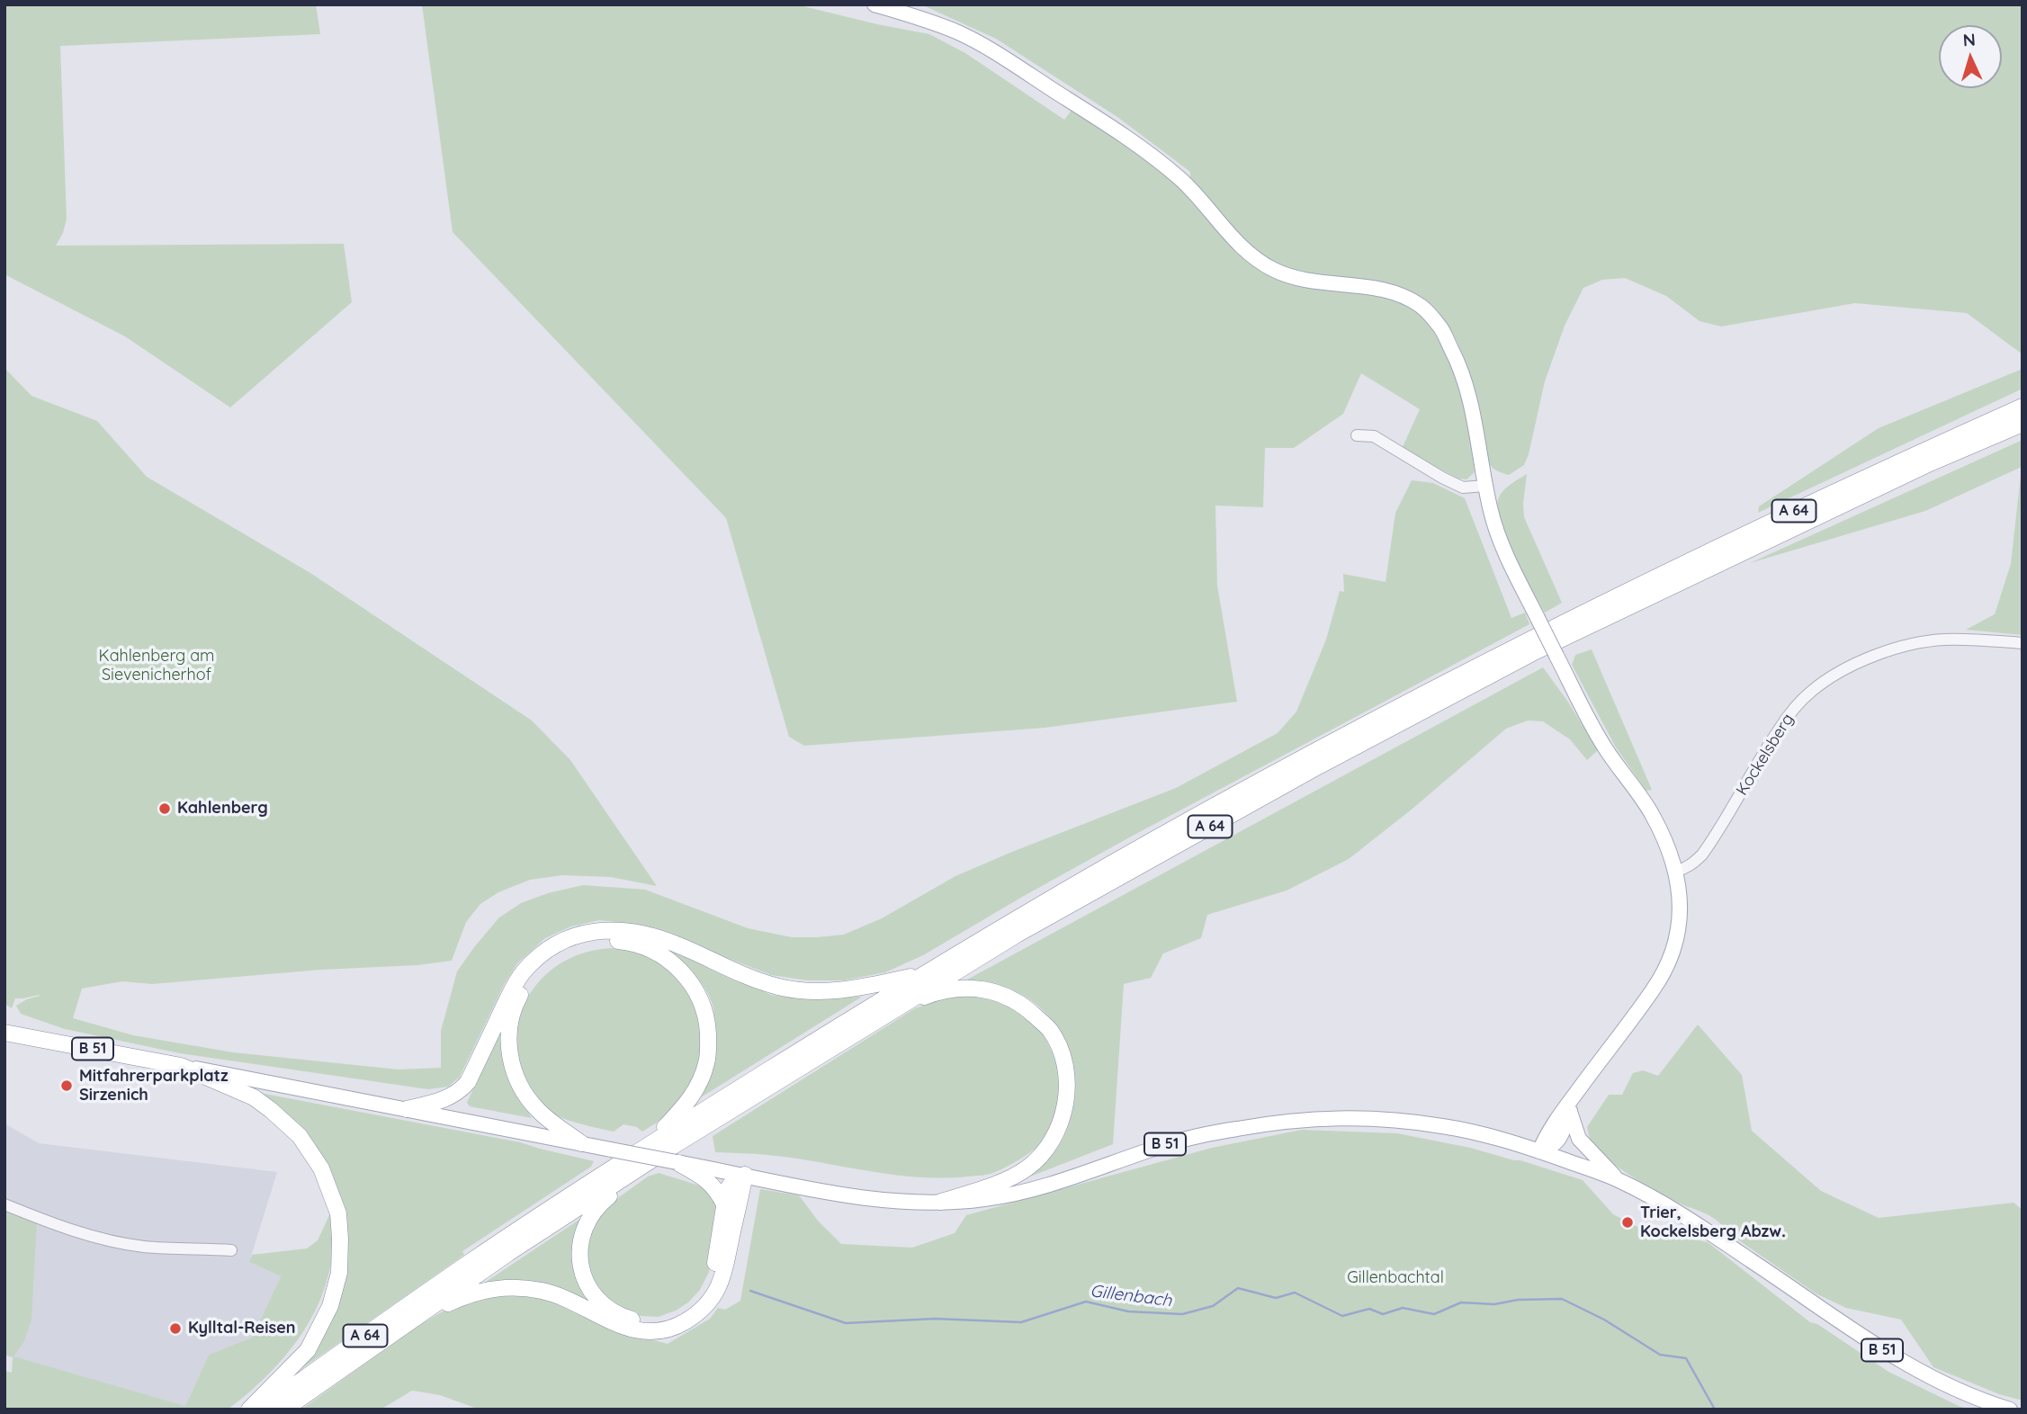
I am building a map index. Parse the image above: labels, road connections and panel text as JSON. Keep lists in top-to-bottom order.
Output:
{
  "streets": {
    "highway": ["A 64", "B 51"],
    "street": ["Kockelsberg"]
  },
  "crossings": [
    ["A 64", "B 51"]
  ],
  "water": ["Gillenbach"],
  "parks": ["Kahlenberg am Sievenicherhof", "Gillenbachtal"],
  "places": [
    "Kahlenberg",
    "Mitfahrerparkplatz Sirzenich",
    "Trier, Kockelsberg Abzw.",
    "Kylltal-Reisen"
  ],
  "north": "top"
}
